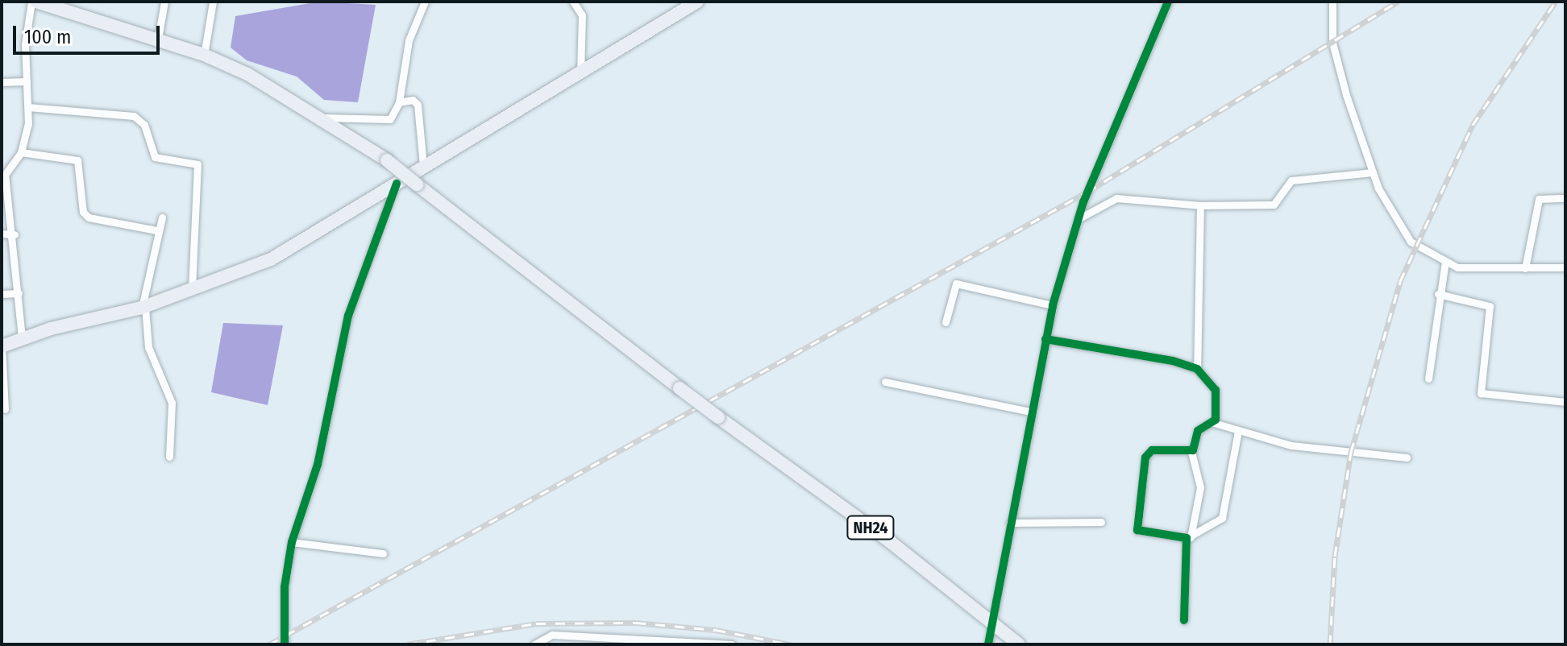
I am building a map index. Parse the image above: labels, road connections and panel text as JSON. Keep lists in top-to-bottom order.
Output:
{
  "streets": {
    "highway": ["NH24"]
  },
  "scale_bar": "100 m"
}
